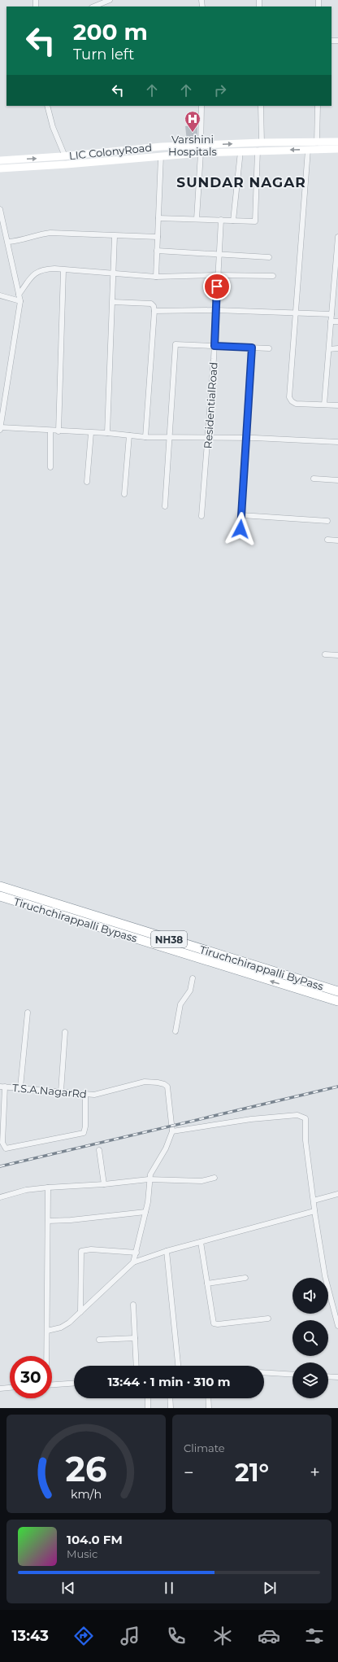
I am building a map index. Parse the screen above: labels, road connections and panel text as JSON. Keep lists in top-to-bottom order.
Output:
{
  "streets": {
    "highway": ["Tiruchchirappalli Bypass", "NH38", "Tiruchchirappalli ByPass"],
    "main road": ["LIC ColonyRoad"],
    "street": ["ResidentialRoad", "T.S.A.NagarRd"]
  },
  "one_way": ["Tiruchchirappalli Bypass"],
  "districts": ["SUNDAR NAGAR"],
  "places": {
    "hospital": ["Varshini Hospitals"]
  },
  "page": {
    "turn": ["200 m", "Turn left"],
    "limit": "30",
    "trip": "13:44 · 1 min · 310 m",
    "tile": "Climate",
    "heat": ["−", "21°", "+"],
    "song": ["104.0 FM", "Music"],
    "tabs": "13:43",
    "gauge": ["26", "km/h"]
  }
}
